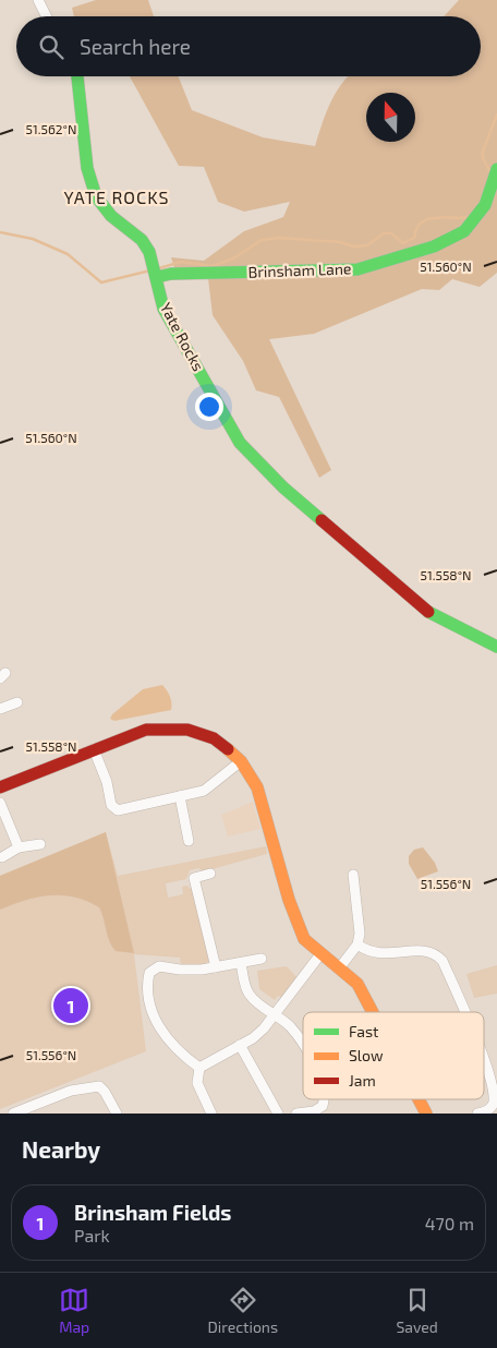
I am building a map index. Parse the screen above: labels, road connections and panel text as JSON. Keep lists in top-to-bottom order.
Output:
{
  "streets": {
    "street": ["Brinsham Lane", "Yate Rocks"]
  },
  "crossings": [
    ["Brinsham Lane", "Yate Rocks"]
  ],
  "districts": ["YATE ROCKS"],
  "legend": ["Fast", "Slow", "Jam"],
  "north": "top",
  "page": {
    "search": "Search here",
    "pins": "1",
    "heading": "Nearby",
    "list": [
      {
        "mark": "1",
        "name": "Brinsham Fields",
        "note": "Park",
        "value": "470 m"
      }
    ],
    "nav": ["Map", "Directions", "Saved"]
  },
  "coordinates": [
    "51.562°N",
    "51.560°N",
    "51.558°N",
    "51.556°N"
  ]
}
